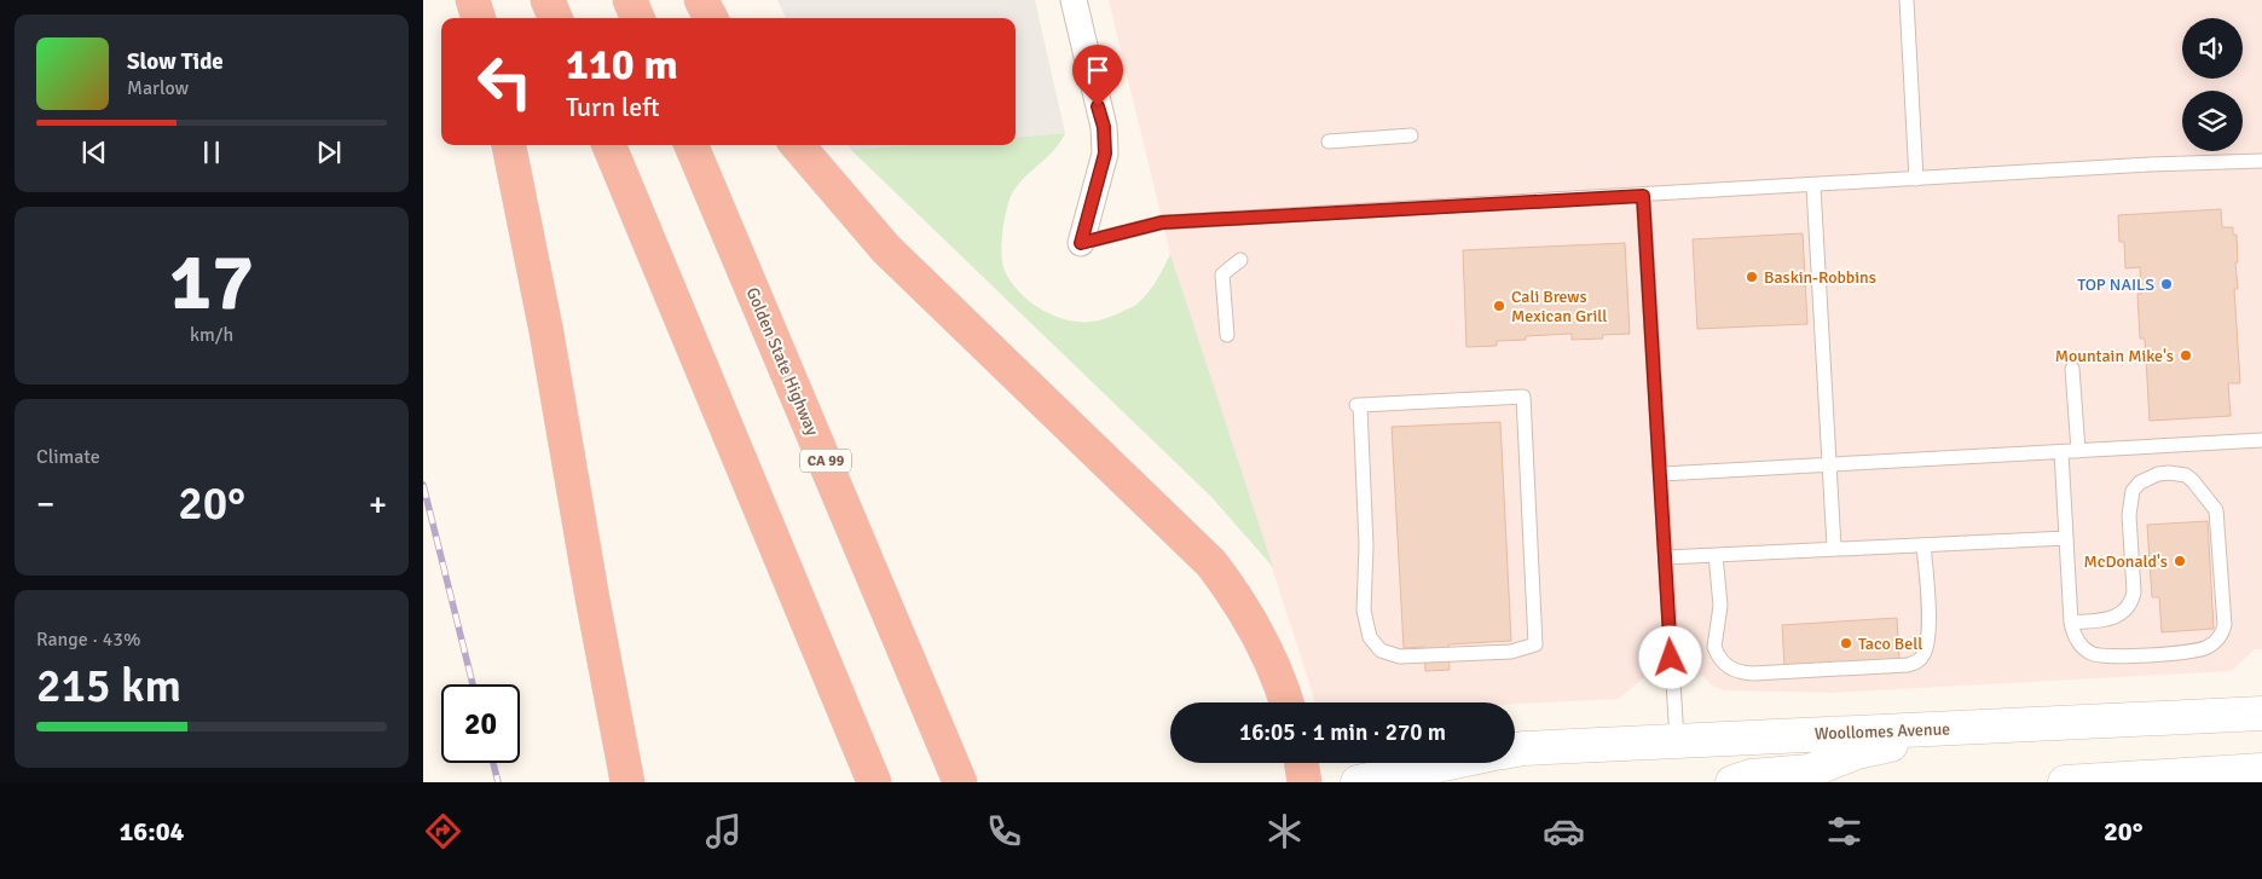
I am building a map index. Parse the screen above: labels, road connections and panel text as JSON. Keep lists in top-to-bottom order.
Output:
{
  "streets": {
    "highway": ["Golden State Highway", "CA 99"],
    "street": ["Woollomes Avenue"]
  },
  "places": [
    "Baskin-Robbins",
    "TOP NAILS",
    "Cali Brews Mexican Grill",
    "Mountain Mike's",
    "McDonald's",
    "Taco Bell"
  ],
  "page": {
    "turn": ["110 m", "Turn left"],
    "song": ["Slow Tide", "Marlow"],
    "tile": [
      ["17", "km/h"],
      "Climate",
      ["Range · 43%", "215 km"]
    ],
    "heat": ["−", "20°", "+"],
    "limit": "20",
    "trip": "16:05 · 1 min · 270 m",
    "tabs": ["16:04", "20°"]
  }
}
